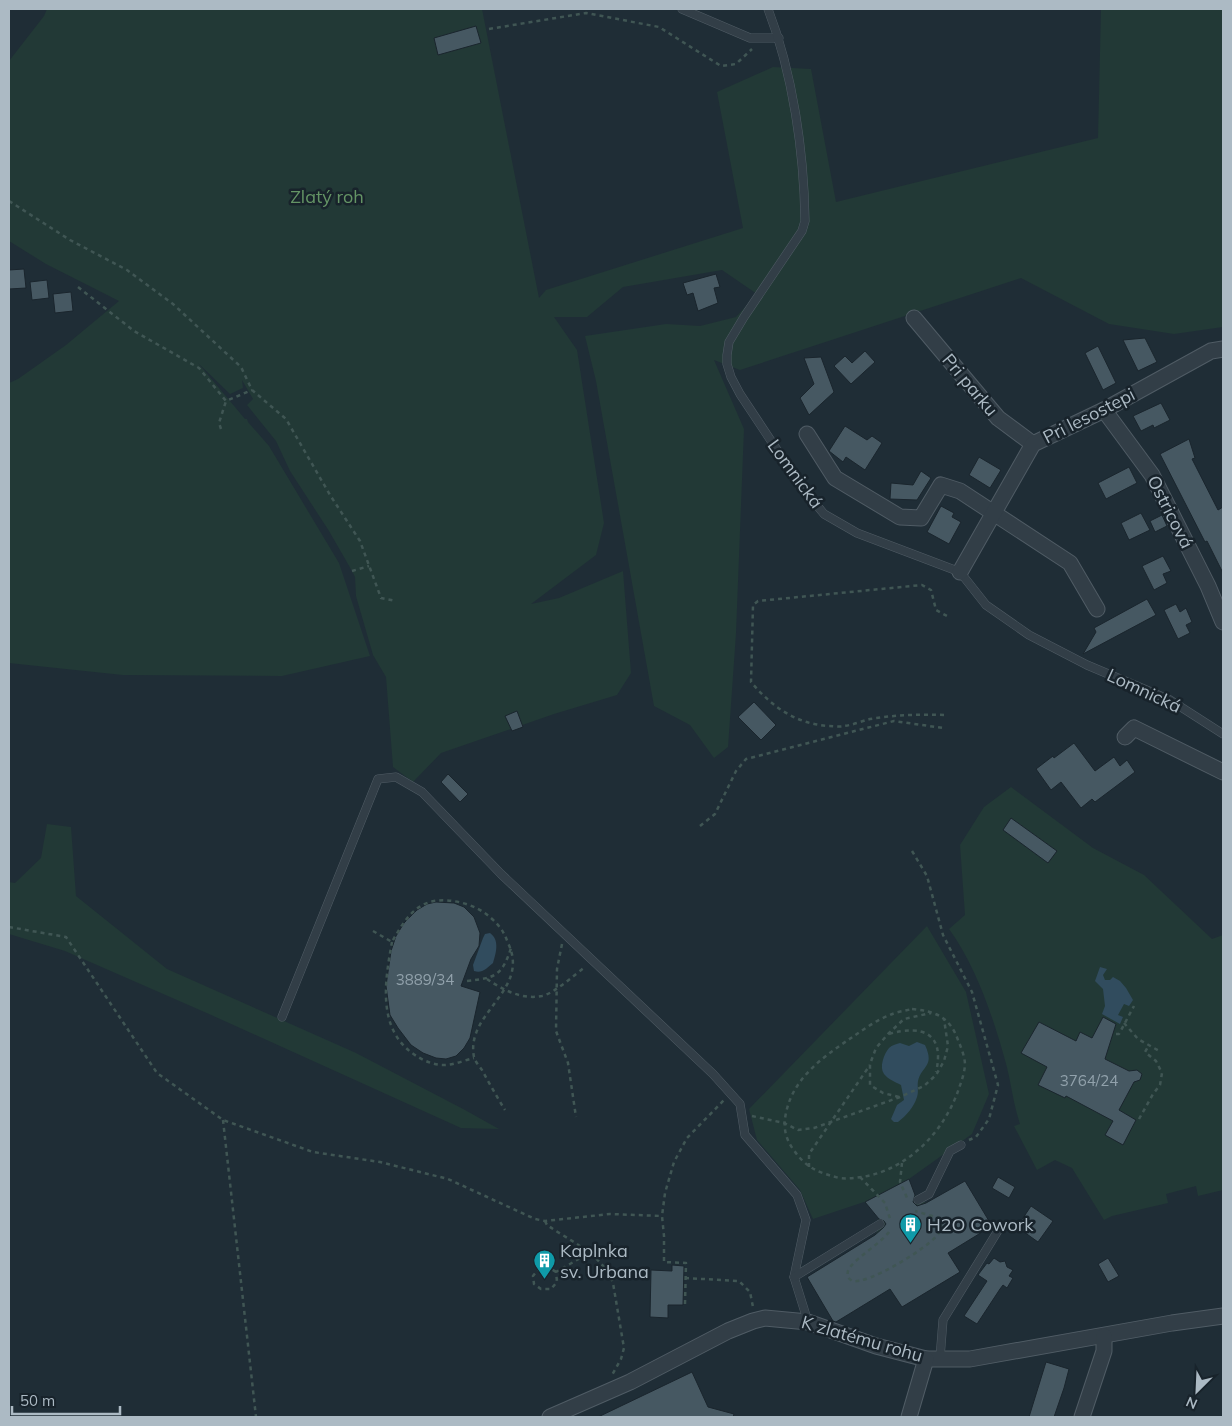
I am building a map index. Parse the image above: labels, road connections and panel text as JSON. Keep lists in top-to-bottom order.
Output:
{
  "streets": {
    "street": [
      "Pri parku",
      "Pri lesostepi",
      "Ostricová",
      "K zlatému rohu"
    ],
    "lane": ["Lomnická"]
  },
  "crossings": [
    ["Pri parku", "Pri lesostepi"],
    ["Pri lesostepi", "Lomnická"],
    ["Pri lesostepi", "Ostricová"]
  ],
  "parks": ["Zlatý roh"],
  "places": {
    "building": ["H2O Cowork", "Kaplnka sv. Urbana"]
  },
  "house_numbers": ["3889/34", "3764/24"],
  "scale_bar": "50 m",
  "north": "bottom left"
}
